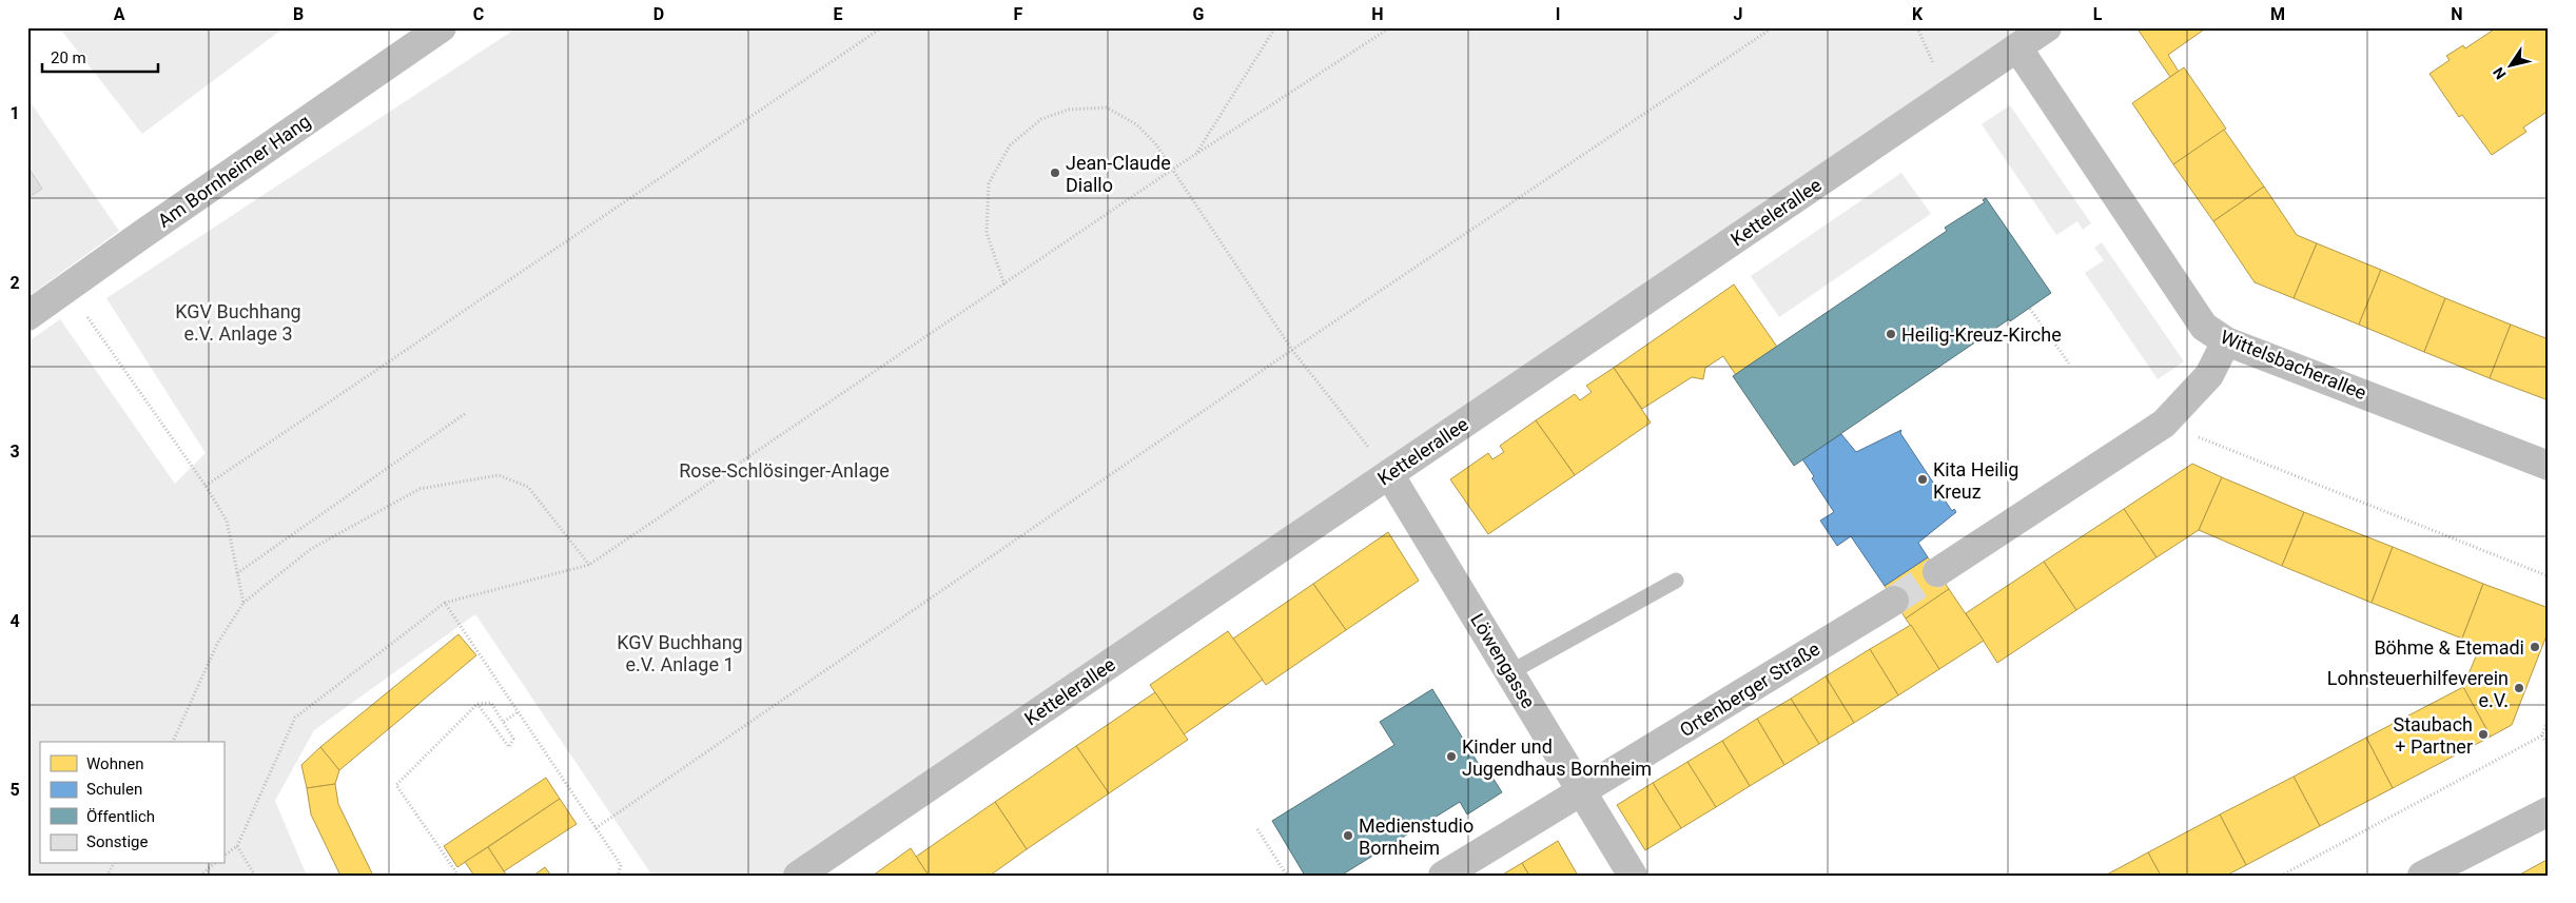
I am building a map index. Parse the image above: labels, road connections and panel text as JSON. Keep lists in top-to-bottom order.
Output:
{
  "streets": {
    "street": [
      "Am Bornheimer Hang",
      "Kettelerallee",
      "Wittelsbacherallee",
      "Löwengasse",
      "Ortenberger Straße"
    ]
  },
  "crossings": [
    ["Kettelerallee", "Wittelsbacherallee"],
    ["Kettelerallee", "Löwengasse"],
    ["Löwengasse", "Ortenberger Straße"]
  ],
  "parks": ["KGV Buchhang e.V. Anlage 3", "Rose-Schlösinger-Anlage", "KGV Buchhang e.V. Anlage 1"],
  "places": [
    "Jean-Claude Diallo",
    "Heilig-Kreuz-Kirche",
    "Kita Heilig Kreuz",
    "Böhme & Etemadi",
    "Lohnsteuerhilfeverein e.V.",
    "Staubach + Partner",
    "Kinder und Jugendhaus Bornheim",
    "Medienstudio Bornheim"
  ],
  "legend": [
    "Wohnen",
    "Schulen",
    "Öffentlich",
    "Sonstige"
  ],
  "scale_bar": "20 m",
  "north": "bottom left",
  "grid": {
    "columns": [
      "A",
      "B",
      "C",
      "D",
      "E",
      "F",
      "G",
      "H",
      "I",
      "J",
      "K",
      "L",
      "M",
      "N"
    ],
    "rows": [
      "1",
      "2",
      "3",
      "4",
      "5"
    ]
  }
}
